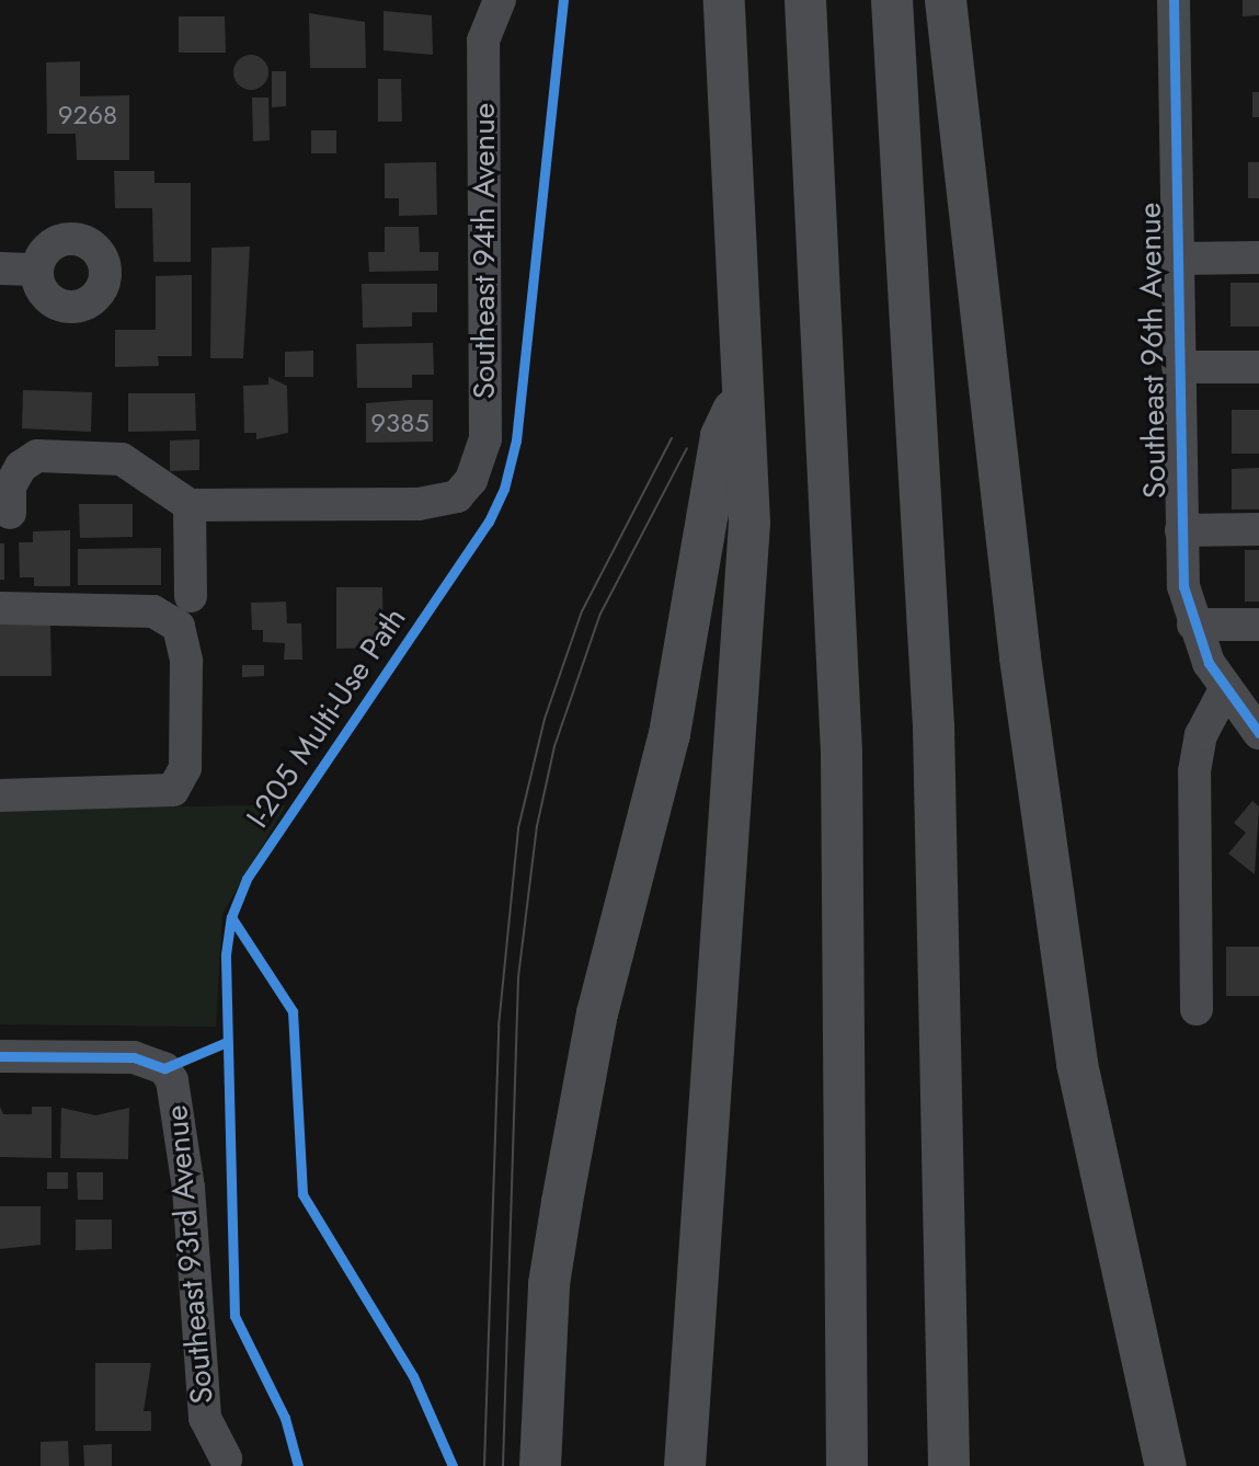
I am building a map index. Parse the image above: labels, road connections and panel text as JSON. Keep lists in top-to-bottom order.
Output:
{
  "streets": {
    "street": ["Southeast 94th Avenue", "Southeast 96th Avenue", "Southeast 93rd Avenue"],
    "cycle path": ["I-205 Multi-Use Path"]
  },
  "house_numbers": ["9268", "9385"]
}
